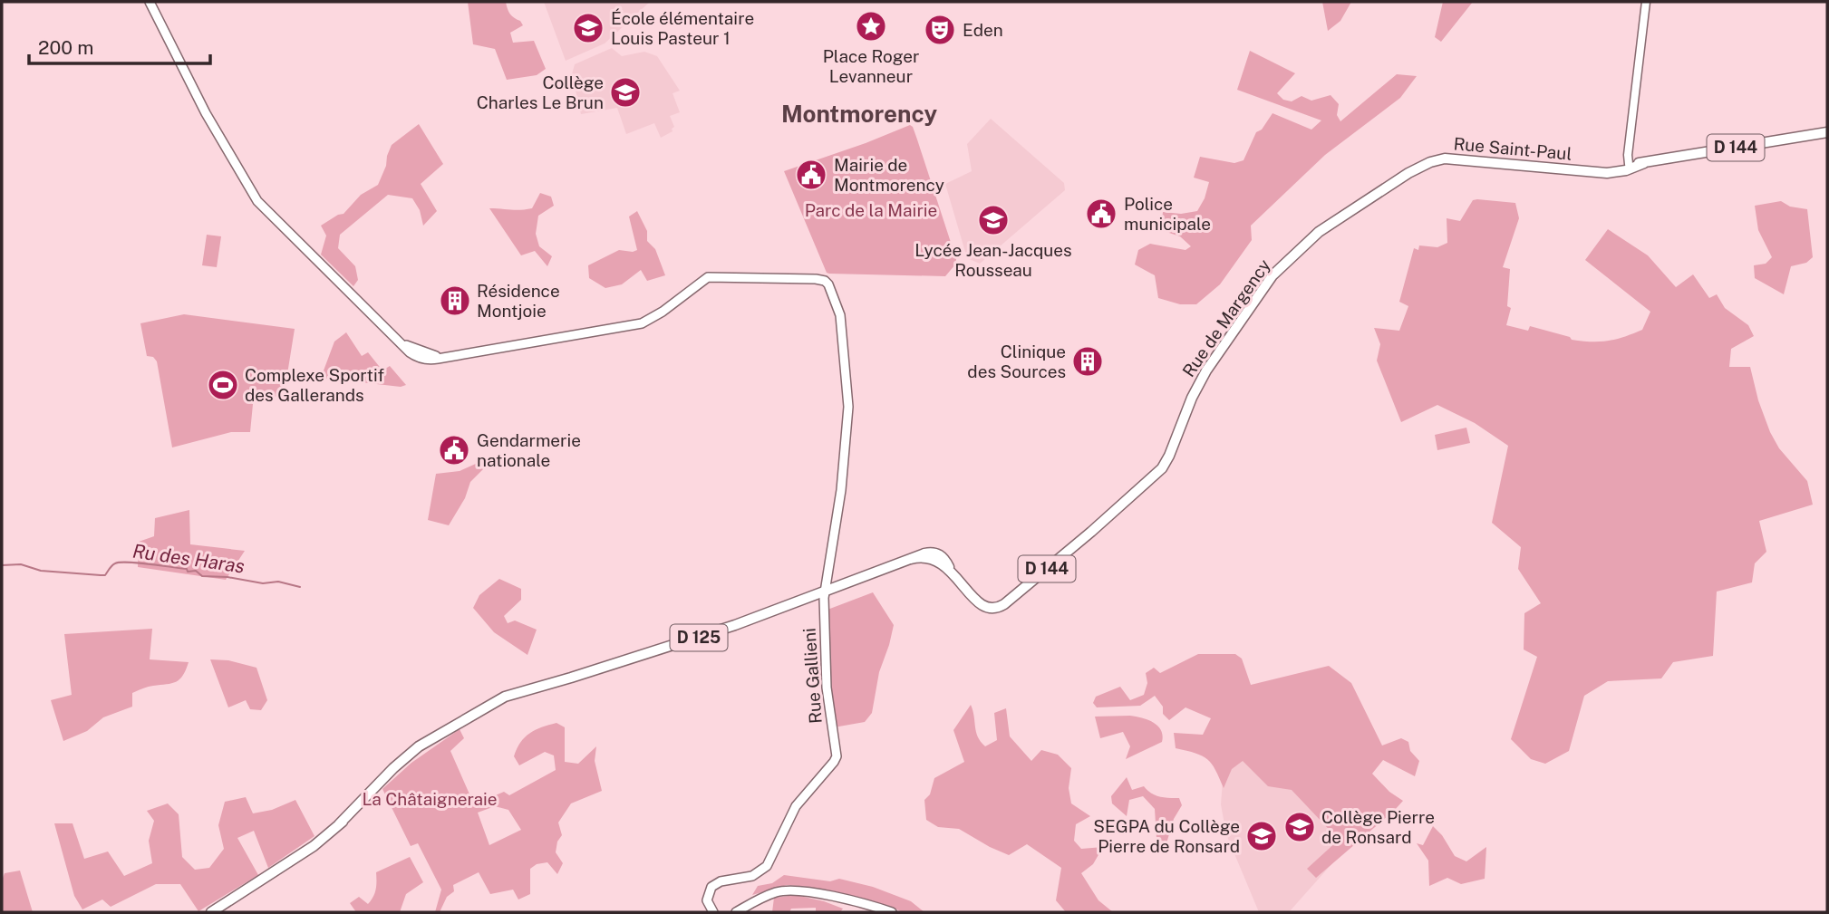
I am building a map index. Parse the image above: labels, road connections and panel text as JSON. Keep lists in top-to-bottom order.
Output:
{
  "streets": {
    "main road": [
      "D 144",
      "Rue Saint-Paul",
      "Rue de Margency",
      "D 125",
      "Rue Gallieni"
    ]
  },
  "crossings": [
    ["D 144", "Rue Saint-Paul"],
    ["Rue Saint-Paul", "Rue de Margency"],
    ["Rue de Margency", "D 125"],
    ["Rue de Margency", "Rue Gallieni"],
    ["D 125", "Rue Gallieni"]
  ],
  "districts": ["Montmorency"],
  "water": ["Ru des Haras"],
  "parks": ["Parc de la Mairie", "La Châtaigneraie"],
  "places": {
    "place": ["Place Roger Levanneur"],
    "school or university": [
      "École élémentaire Louis Pasteur 1",
      "Collège Charles Le Brun",
      "Lycée Jean-Jacques Rousseau",
      "Collège Pierre de Ronsard",
      "SEGPA du Collège Pierre de Ronsard"
    ],
    "theatre": ["Eden"],
    "public building": ["Mairie de Montmorency", "Police municipale", "Gendarmerie nationale"],
    "building": ["Résidence Montjoie", "Clinique des Sources"],
    "sports": ["Complexe Sportif des Gallerands"]
  },
  "scale_bar": "200 m"
}
